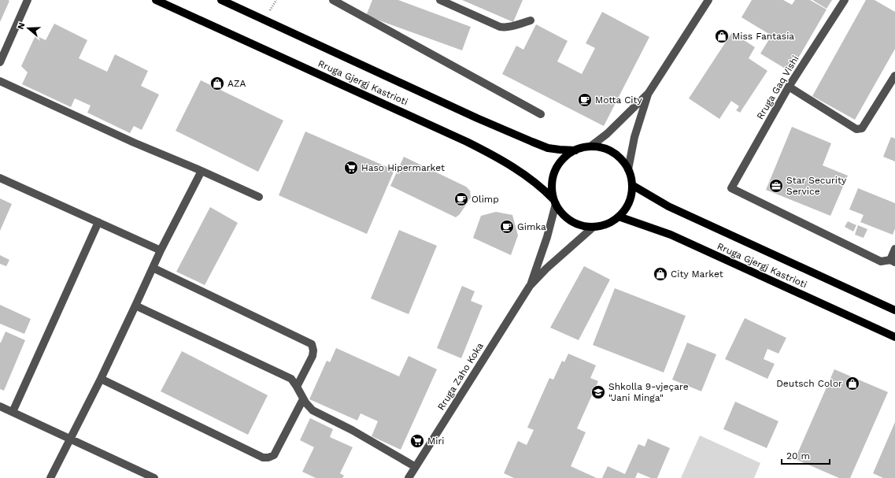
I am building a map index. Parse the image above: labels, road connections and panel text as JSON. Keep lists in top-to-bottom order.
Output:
{
  "streets": {
    "main road": ["Rruga Gjergj Kastrioti"],
    "street": ["Rruga Gaq Vishi", "Rruga Zaho Koka"]
  },
  "places": {
    "shop": [
      "Miss Fantasia",
      "AZA",
      "City Market",
      "Deutsch Color"
    ],
    "cafe": ["Motta City", "Olimp", "Gimka"],
    "supermarket": ["Haso Hipermarket", "Miri"],
    "office": ["Star Security Service"],
    "school or university": ["Shkolla 9-vjeçare \"Jani Minga\""]
  },
  "scale_bar": "20 m",
  "north": "left"
}
